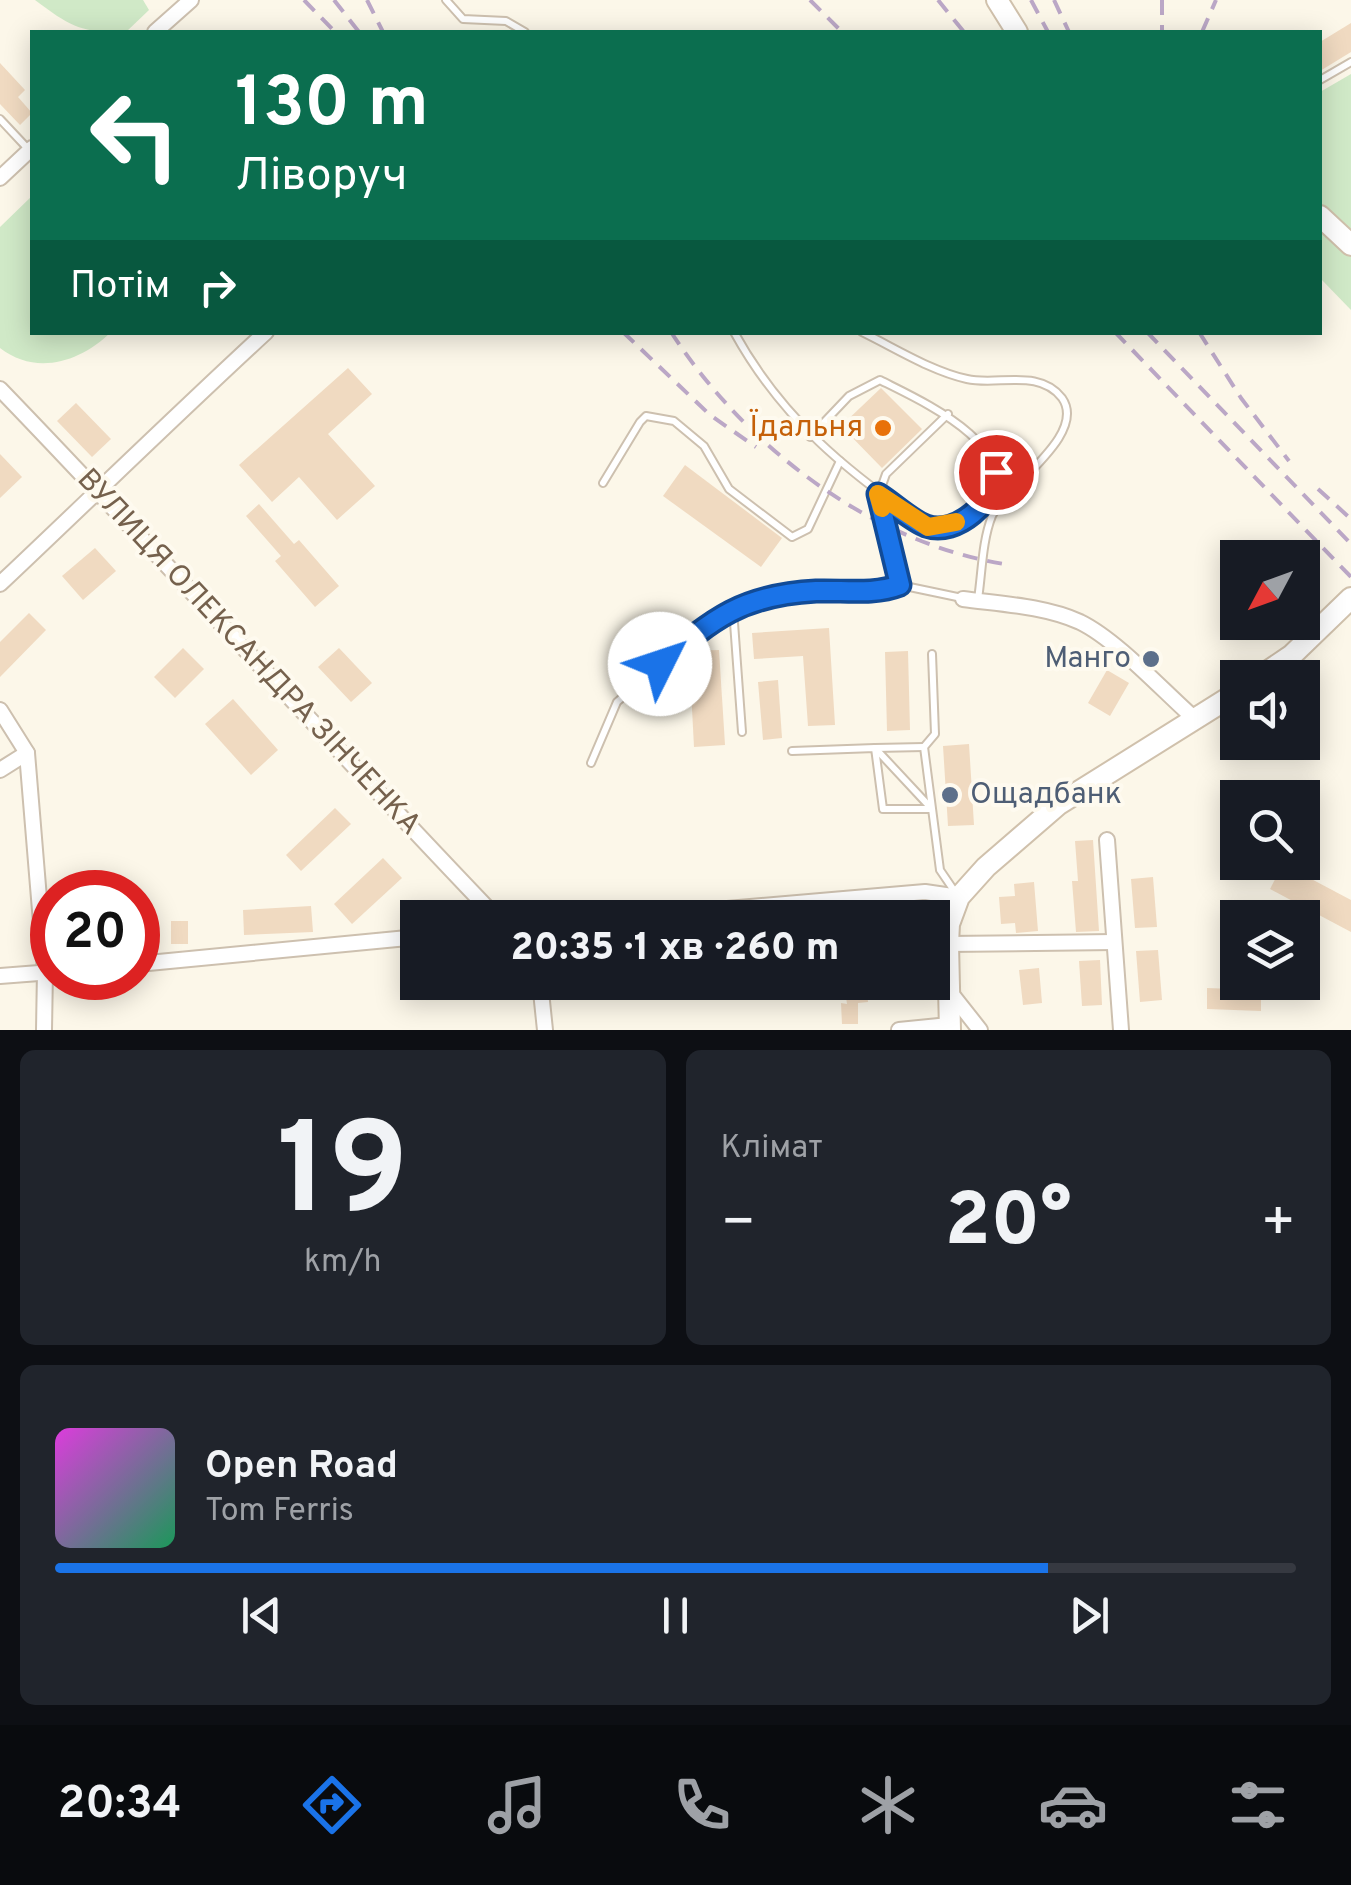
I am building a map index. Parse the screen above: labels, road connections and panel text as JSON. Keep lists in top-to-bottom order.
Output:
{
  "streets": {
    "street": ["ВУЛИЦЯ ОЛЕКСАНДРА ЗІНЧЕНКА"]
  },
  "places": ["Їдальня", "Манго", "Ощадбанк"],
  "north": "bottom left",
  "page": {
    "turn": ["130 m", "Ліворуч"],
    "then": "Потім",
    "limit": "20",
    "trip": "20:35 · 1 хв · 260 m",
    "tile": [
      ["19", "km/h"],
      "Клімат"
    ],
    "heat": ["−", "20°", "+"],
    "song": ["Open Road", "Tom Ferris"],
    "tabs": "20:34"
  }
}
